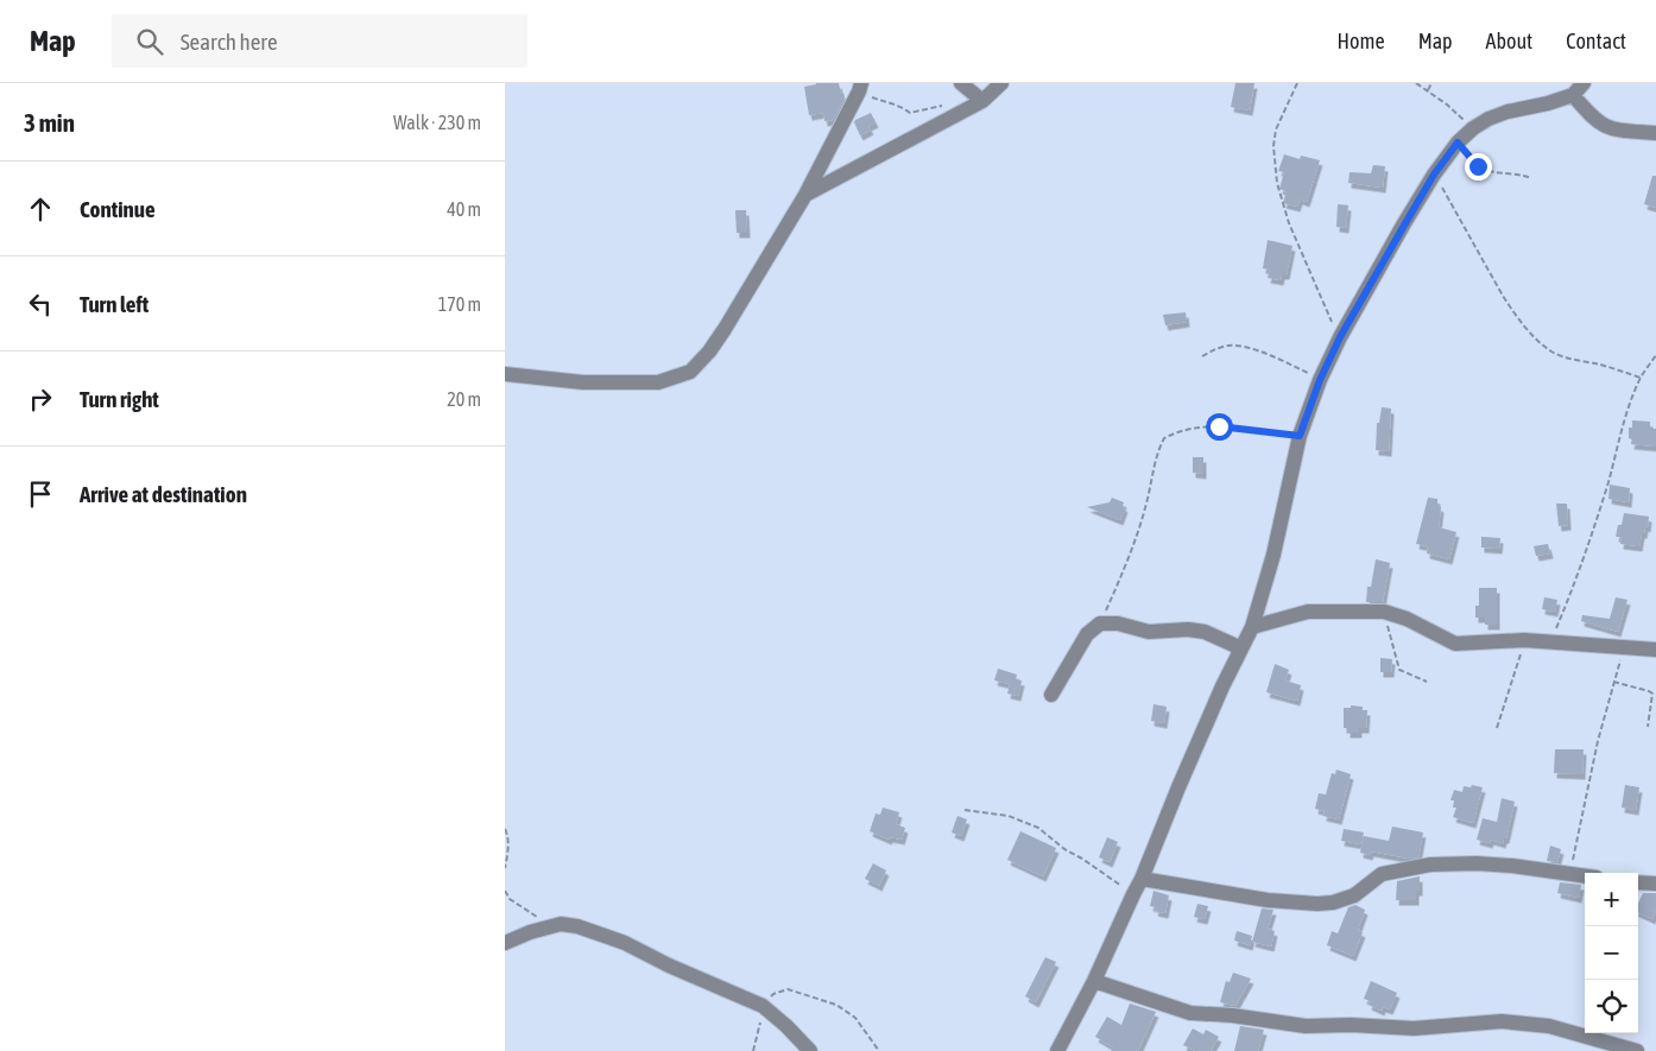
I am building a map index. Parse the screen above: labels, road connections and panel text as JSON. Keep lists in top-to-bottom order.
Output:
{
  "page": {
    "header": "Map",
    "search": "Search here",
    "nav": [
      "Home",
      "Map",
      "About",
      "Contact"
    ],
    "heading": ["3 min", "Walk · 230 m"],
    "list": [
      ["Continue", "40 m"],
      ["Turn left", "170 m"],
      ["Turn right", "20 m"],
      "Arrive at destination"
    ],
    "map_buttons": ["+", "−"]
  }
}
